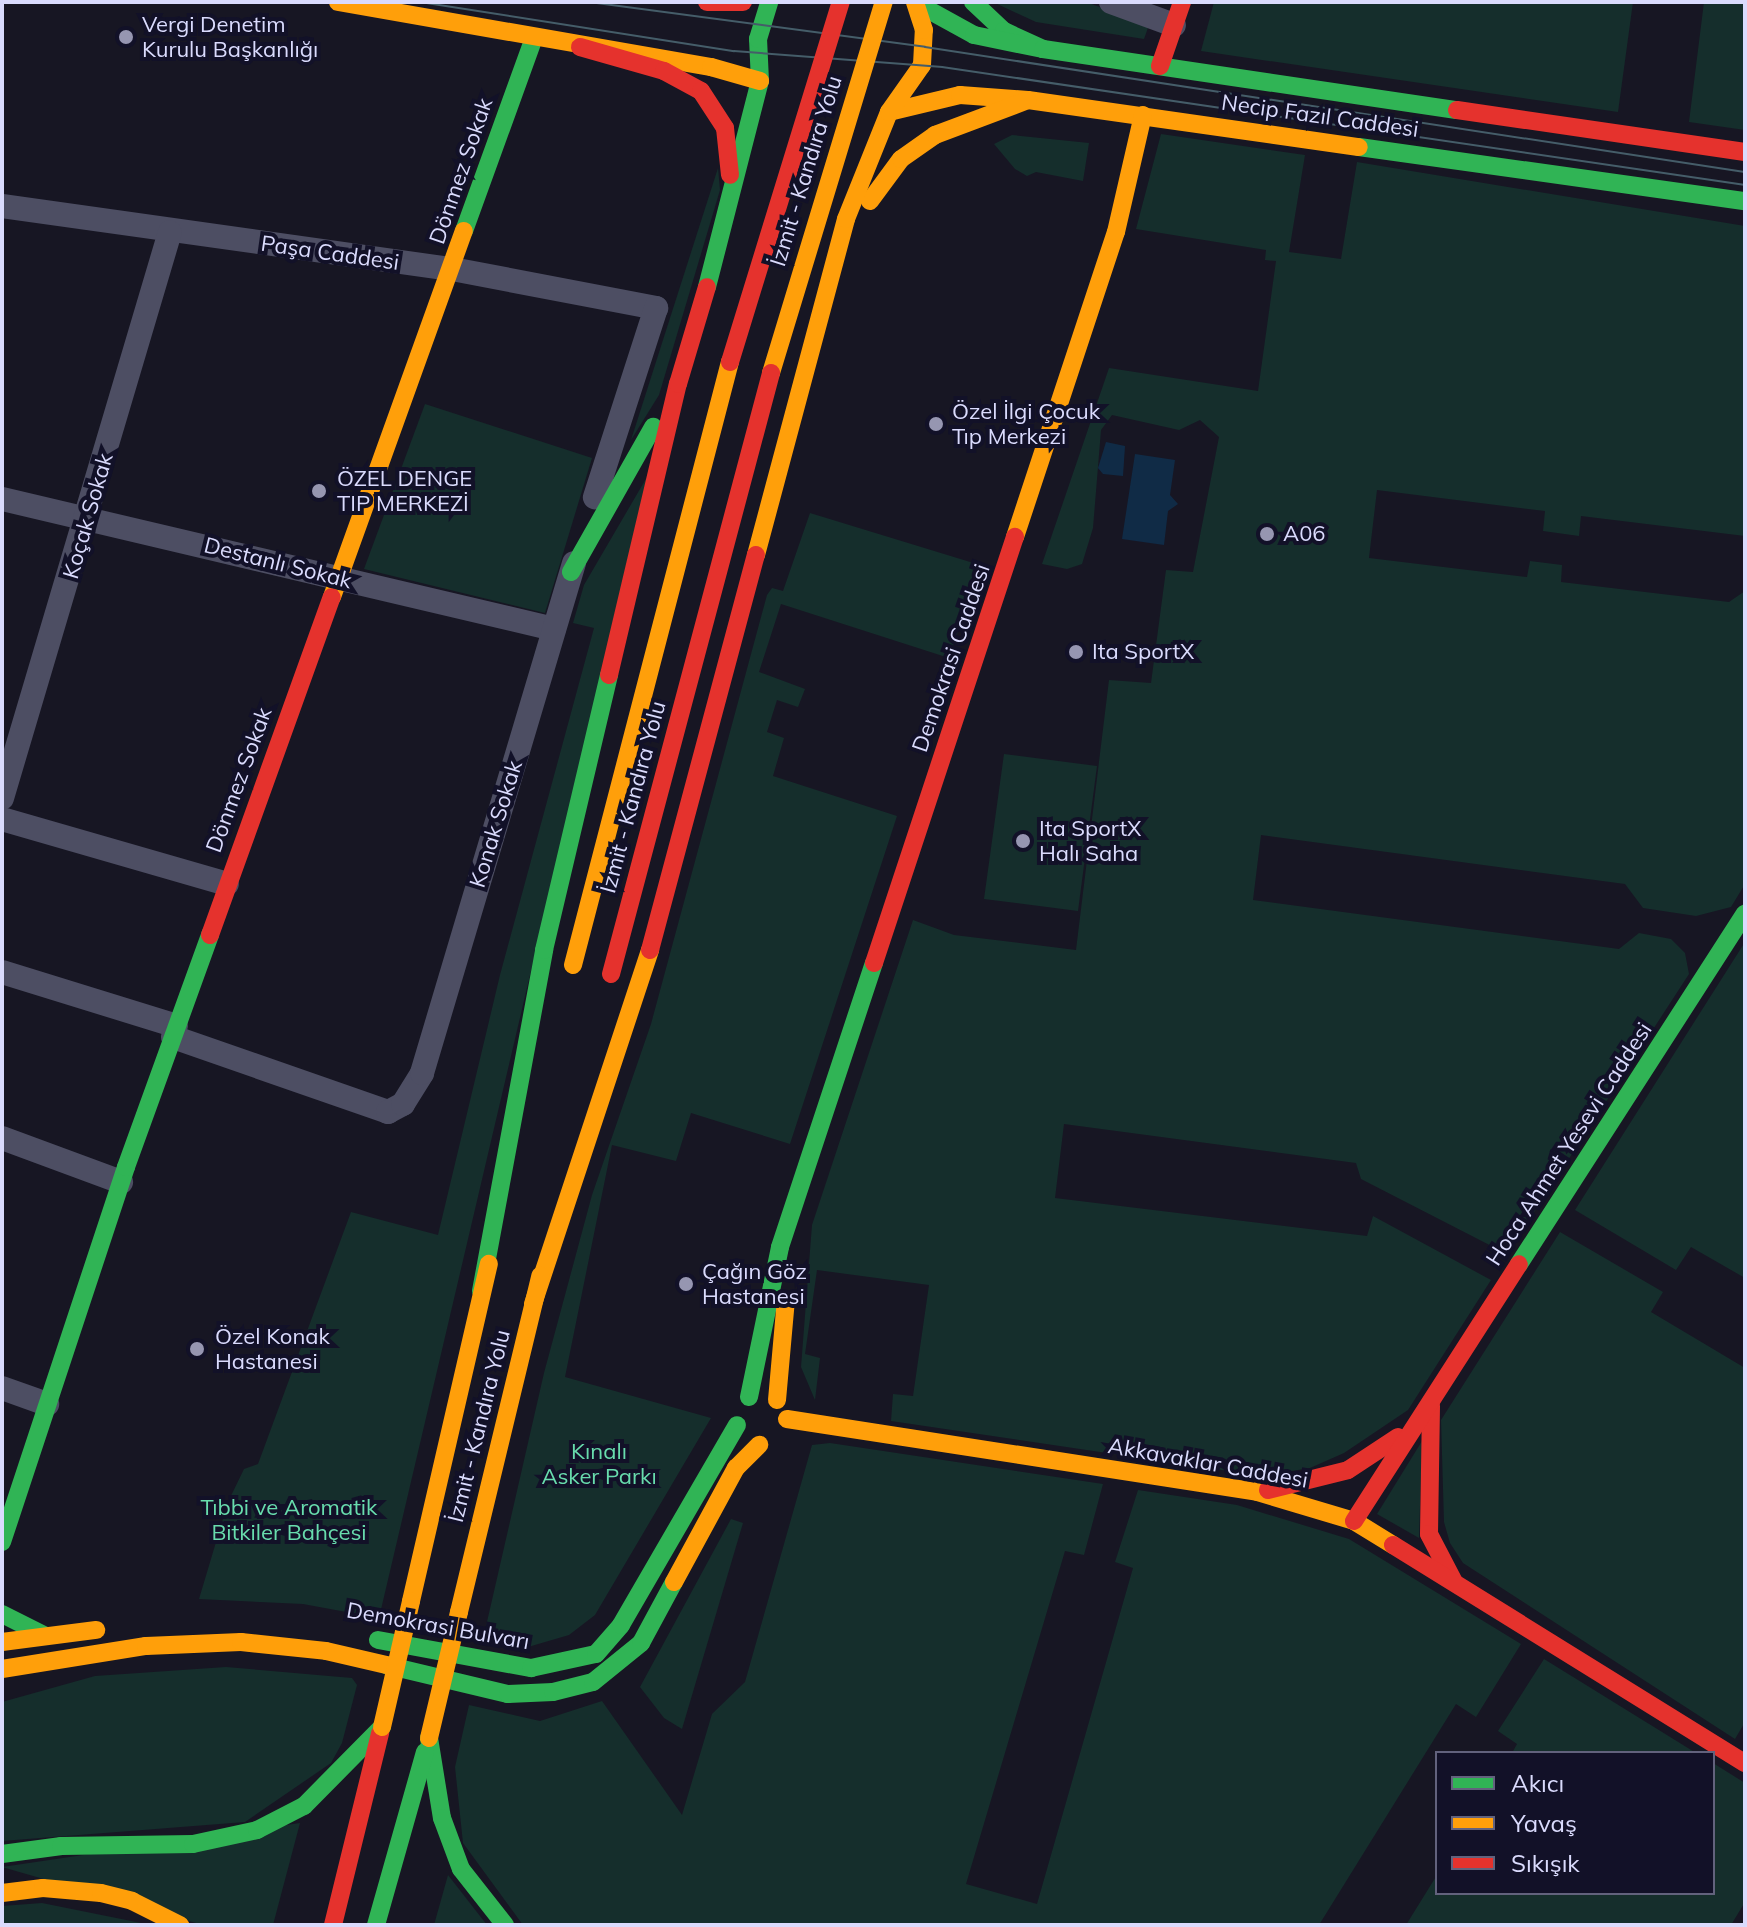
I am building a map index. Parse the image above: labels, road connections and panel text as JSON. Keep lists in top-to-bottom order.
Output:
{
  "streets": {
    "main road": [
      "Necip Fazıl Caddesi",
      "Dönmez Sokak",
      "İzmit - Kandıra Yolu",
      "Demokrasi Caddesi",
      "Hoca Ahmet Yesevi Caddesi",
      "Akkavaklar Caddesi",
      "Demokrasi Bulvarı"
    ],
    "street": [
      "Paşa Caddesi",
      "Koçak Sokak",
      "Destanlı Sokak",
      "Konak Sokak"
    ]
  },
  "crossings": [
    ["Necip Fazıl Caddesi", "Demokrasi Caddesi"],
    ["Dönmez Sokak", "Paşa Caddesi"],
    ["Dönmez Sokak", "Destanlı Sokak"],
    ["Dönmez Sokak", "Konak Sokak"],
    ["Paşa Caddesi", "Koçak Sokak"],
    ["Paşa Caddesi", "Konak Sokak"],
    ["Koçak Sokak", "Destanlı Sokak"],
    ["Destanlı Sokak", "Konak Sokak"],
    ["Akkavaklar Caddesi", "Demokrasi Bulvarı"]
  ],
  "parks": ["Kınalı Asker Parkı", "Tıbbi ve Aromatik Bitkiler Bahçesi"],
  "places": [
    "Vergi Denetim Kurulu Başkanlığı",
    "Özel İlgi Çocuk Tıp Merkezi",
    "ÖZEL DENGE TIP MERKEZİ",
    "A06",
    "Ita SportX",
    "Ita SportX Halı Saha",
    "Çağın Göz Hastanesi",
    "Özel Konak Hastanesi"
  ],
  "legend": ["Akıcı", "Yavaş", "Sıkışık"]
}
